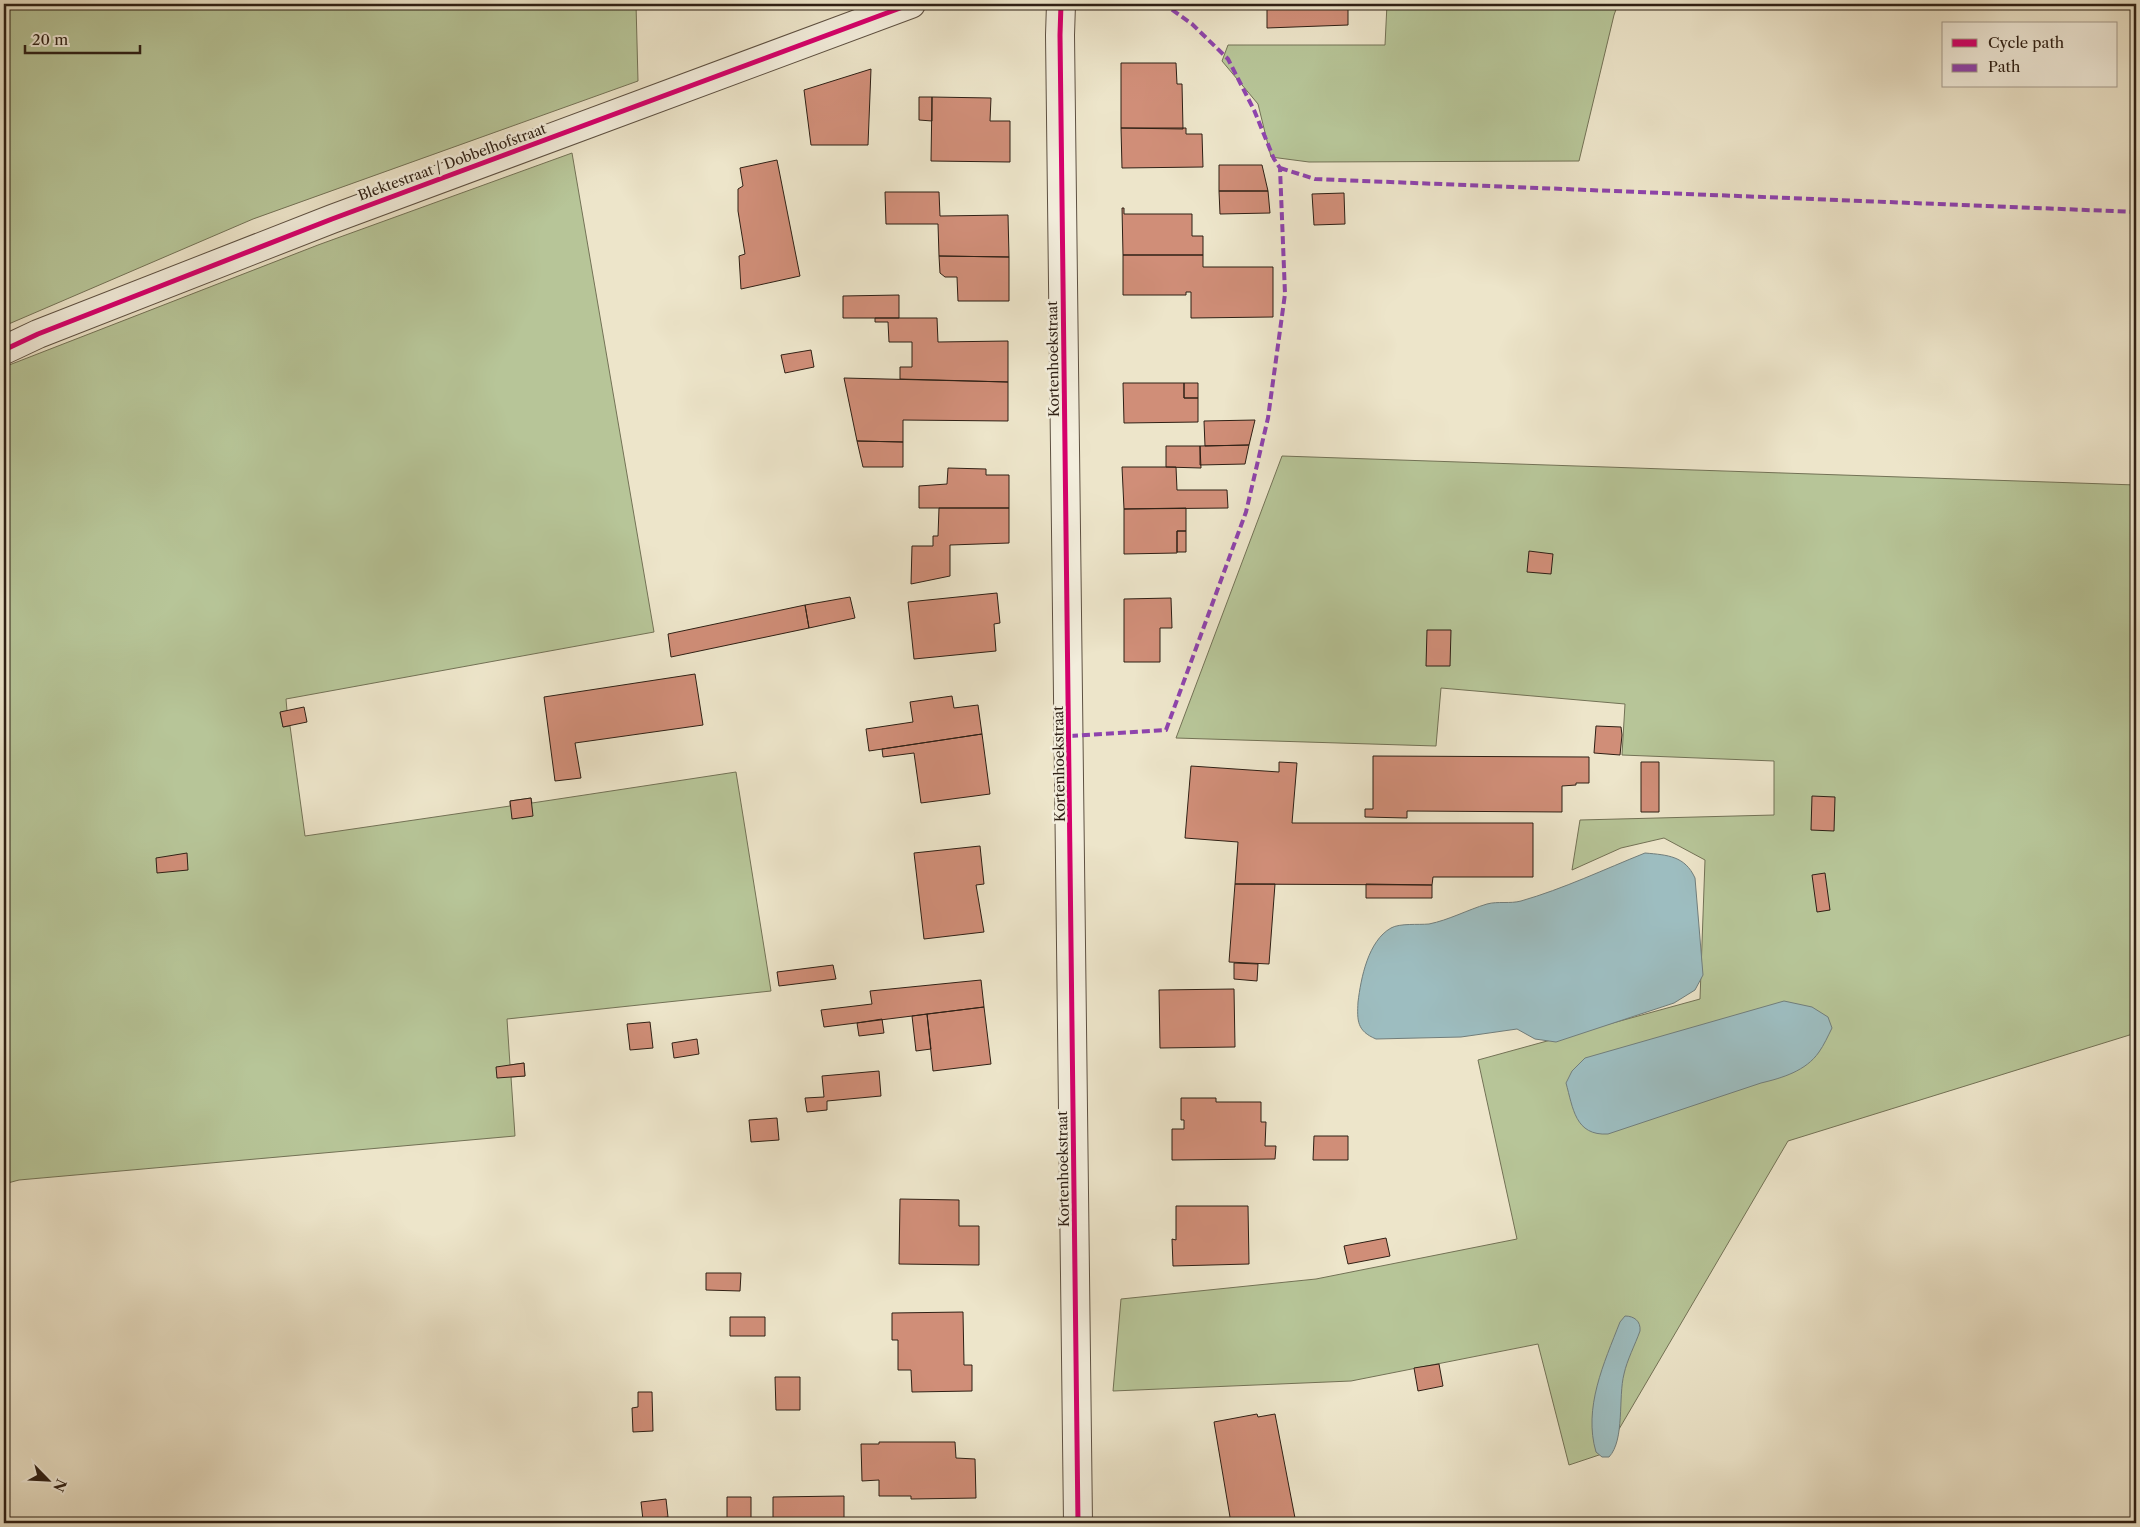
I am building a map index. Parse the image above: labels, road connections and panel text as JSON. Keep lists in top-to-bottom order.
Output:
{
  "streets": {
    "street": ["Blektestraat / Dobbelhofstraat", "Kortenhoekstraat"]
  },
  "legend": ["Cycle path", "Path"],
  "scale_bar": "20 m",
  "north": "bottom right"
}
